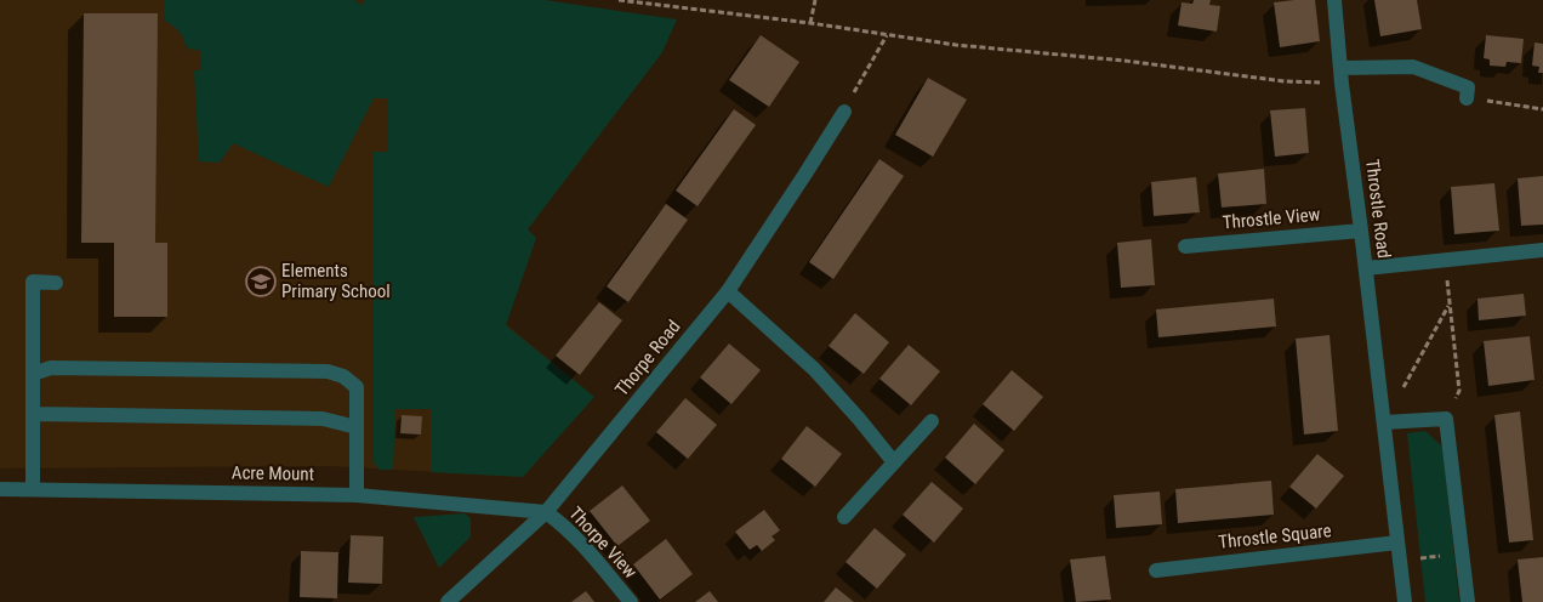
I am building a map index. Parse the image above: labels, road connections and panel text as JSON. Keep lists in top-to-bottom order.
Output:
{
  "streets": {
    "street": [
      "Throstle Road",
      "Throstle View",
      "Thorpe Road",
      "Acre Mount",
      "Throstle Square",
      "Thorpe View"
    ]
  },
  "crossings": [
    ["Throstle Road", "Throstle View"],
    ["Throstle Road", "Throstle Square"],
    ["Thorpe Road", "Acre Mount"],
    ["Thorpe Road", "Thorpe View"],
    ["Acre Mount", "Thorpe View"]
  ],
  "places": {
    "school or university": ["Elements Primary School"]
  }
}
